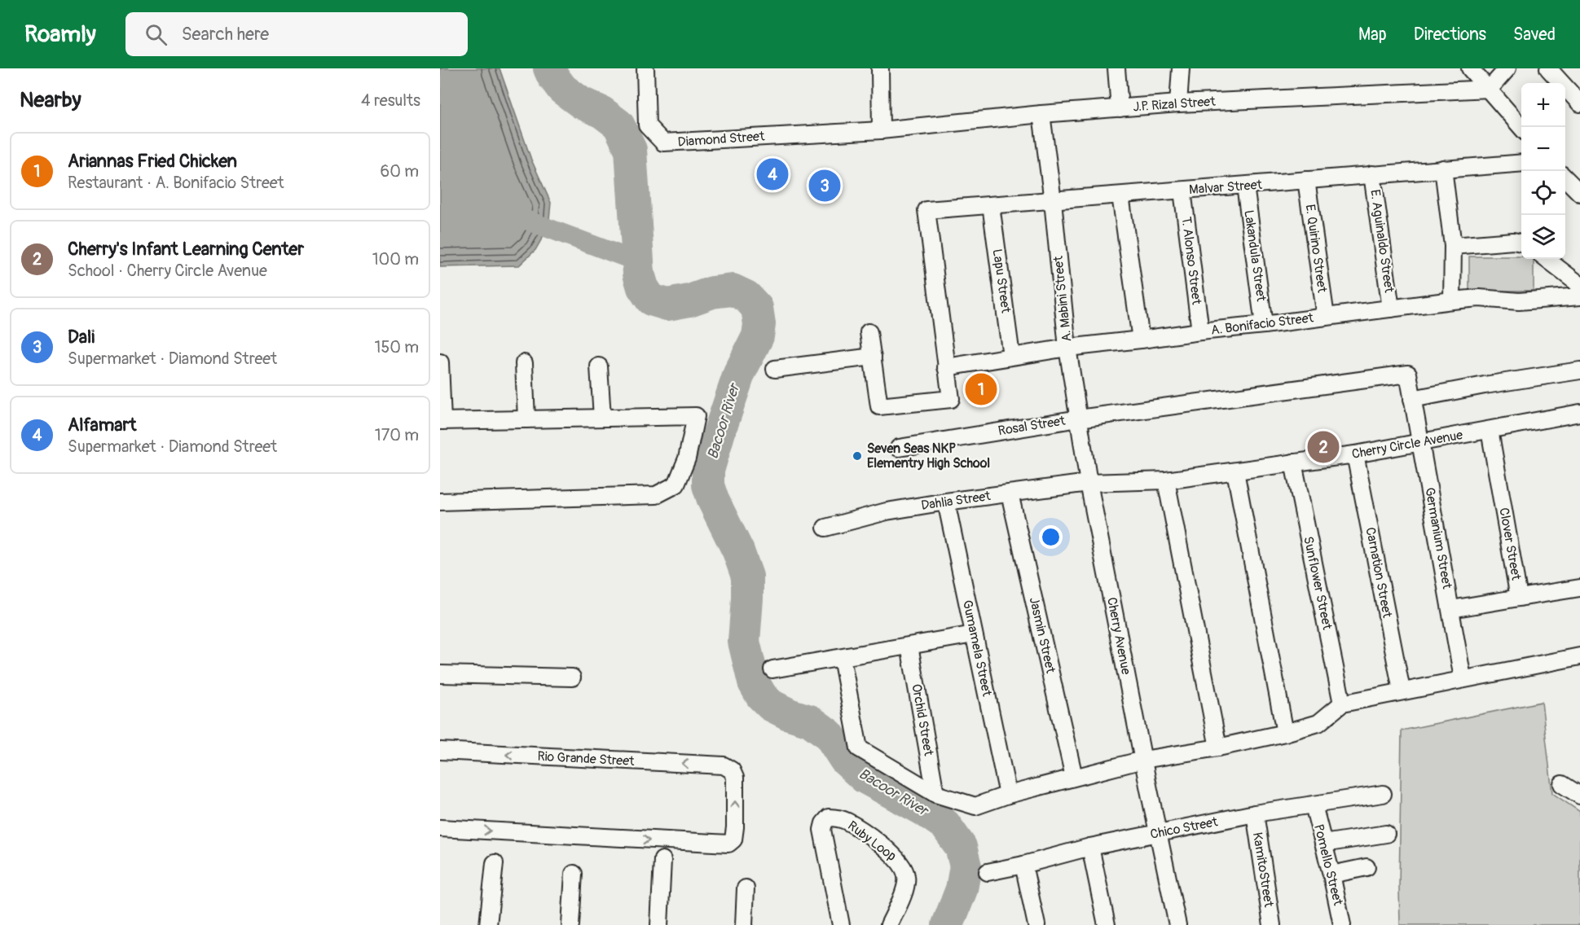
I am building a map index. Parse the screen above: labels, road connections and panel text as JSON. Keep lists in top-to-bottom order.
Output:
{
  "streets": {
    "street": [
      "J.P. Rizal Street",
      "Diamond Street",
      "Malvar Street",
      "E. Aguinaldo Street",
      "E. Quirino Street",
      "Lakandula Street",
      "T. Alonso Street",
      "Lapu Street",
      "A. Mabini Street",
      "A. Bonifacio Street",
      "Rosal Street",
      "Cherry Circle Avenue",
      "Dahlia Street",
      "Germanium Street",
      "Clover Street",
      "Carnation Street",
      "Sunflower Street",
      "Jasmin Street",
      "Cherry Avenue",
      "Gumamela Street",
      "Orchid Street",
      "Rio Grande Street",
      "Chico Street",
      "Ruby Loop",
      "Pomello Street",
      "KamitoStreet"
    ]
  },
  "crossings": [
    ["J.P. Rizal Street", "Diamond Street"],
    ["J.P. Rizal Street", "A. Mabini Street"],
    ["Malvar Street", "E. Aguinaldo Street"],
    ["Malvar Street", "E. Quirino Street"],
    ["Malvar Street", "Lakandula Street"],
    ["Malvar Street", "T. Alonso Street"],
    ["Malvar Street", "Lapu Street"],
    ["Malvar Street", "A. Mabini Street"],
    ["Malvar Street", "A. Bonifacio Street"],
    ["E. Aguinaldo Street", "A. Bonifacio Street"],
    ["E. Quirino Street", "A. Bonifacio Street"],
    ["Lakandula Street", "A. Bonifacio Street"],
    ["T. Alonso Street", "A. Bonifacio Street"],
    ["Lapu Street", "A. Bonifacio Street"],
    ["A. Mabini Street", "A. Bonifacio Street"],
    ["A. Mabini Street", "Rosal Street"],
    ["A. Mabini Street", "Cherry Circle Avenue"],
    ["A. Mabini Street", "Dahlia Street"],
    ["A. Mabini Street", "Cherry Avenue"],
    ["Rosal Street", "Germanium Street"],
    ["Cherry Circle Avenue", "Dahlia Street"],
    ["Cherry Circle Avenue", "Germanium Street"],
    ["Cherry Circle Avenue", "Clover Street"],
    ["Cherry Circle Avenue", "Carnation Street"],
    ["Cherry Circle Avenue", "Sunflower Street"],
    ["Cherry Circle Avenue", "Cherry Avenue"],
    ["Dahlia Street", "Jasmin Street"],
    ["Dahlia Street", "Cherry Avenue"],
    ["Dahlia Street", "Gumamela Street"],
    ["Cherry Avenue", "Chico Street"],
    ["Chico Street", "Pomello Street"],
    ["Chico Street", "KamitoStreet"]
  ],
  "water": ["Bacoor River"],
  "places": ["Seven Seas NKP Elementry High School"],
  "page": {
    "header": "Roamly",
    "search": "Search here",
    "nav": ["Map", "Directions", "Saved"],
    "heading": ["Nearby", "4 results"],
    "map_buttons": ["+", "−"],
    "list": [
      {
        "mark": "1",
        "name": "Ariannas Fried Chicken",
        "note": "Restaurant · A. Bonifacio Street",
        "value": "60 m"
      },
      {
        "mark": "2",
        "name": "Cherry's Infant Learning Center",
        "note": "School · Cherry Circle Avenue",
        "value": "100 m"
      },
      {
        "mark": "3",
        "name": "Dali",
        "note": "Supermarket · Diamond Street",
        "value": "150 m"
      },
      {
        "mark": "4",
        "name": "Alfamart",
        "note": "Supermarket · Diamond Street",
        "value": "170 m"
      }
    ],
    "pins": [
      "4",
      "3",
      "1",
      "2"
    ]
  }
}
